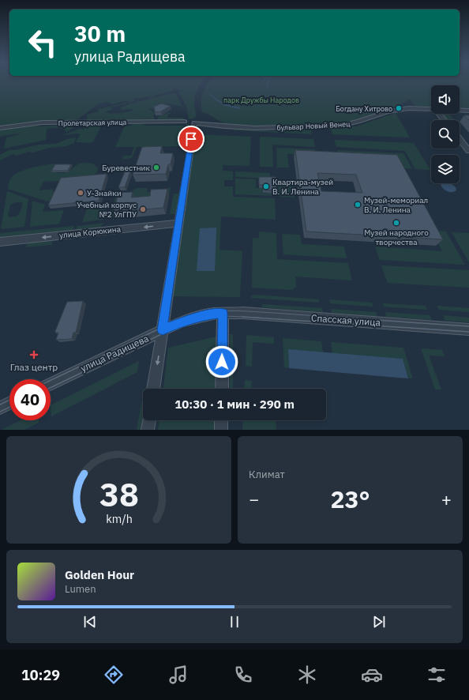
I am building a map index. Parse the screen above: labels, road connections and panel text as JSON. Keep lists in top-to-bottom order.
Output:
{
  "streets": {
    "street": [
      "Пролетарская улица",
      "бульвар Новый Венец",
      "улица Корюкина",
      "Спасская улица",
      "улица Радищева"
    ]
  },
  "crossings": [
    ["бульвар Новый Венец", "улица Корюкина"],
    ["Спасская улица", "улица Радищева"]
  ],
  "one_way": ["улица Корюкина"],
  "parks": ["парк Дружбы Народов"],
  "places": {
    "other": [
      "Богдану Хитрово",
      "Буревестник",
      "Квартира-музей В. И. Ленина",
      "У-Знайки",
      "Музей-мемориал В. И. Ленина",
      "Учебный корпус №2 УлГПУ",
      "Музей народного творчества"
    ],
    "health": ["Глаз центр"]
  },
  "page": {
    "turn": ["30 m", "улица Радищева"],
    "limit": "40",
    "trip": "10:30 · 1 мин · 290 m",
    "tile": "Климат",
    "heat": ["−", "23°", "+"],
    "song": ["Golden Hour", "Lumen"],
    "tabs": "10:29",
    "gauge": ["38", "km/h"]
  }
}
